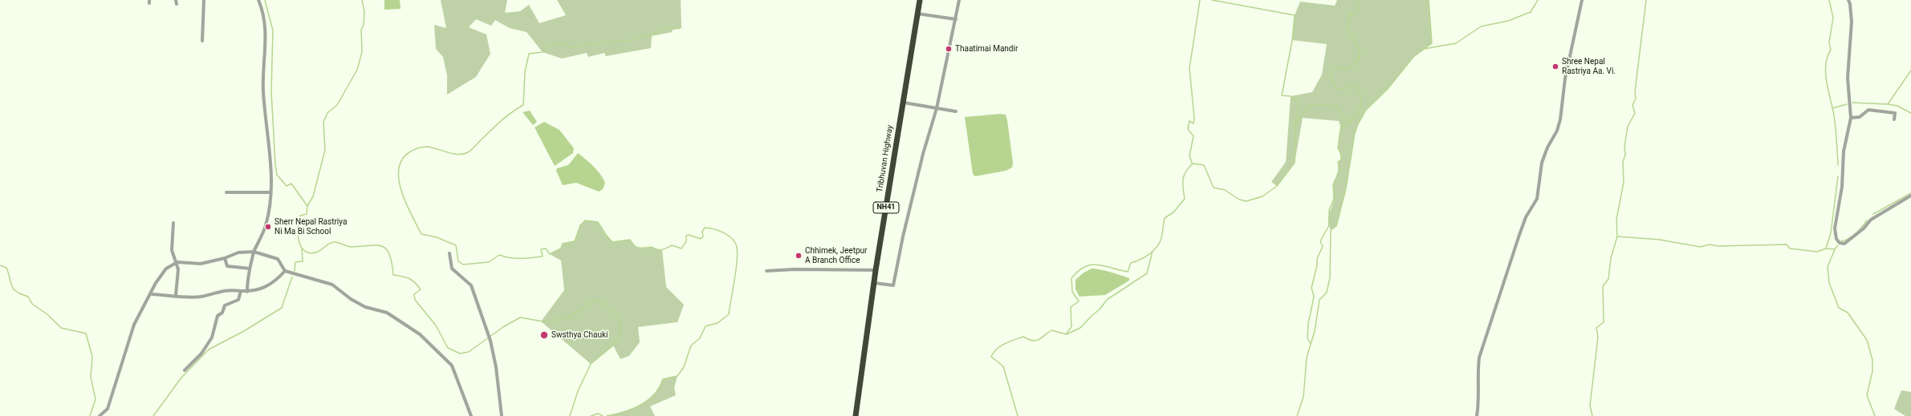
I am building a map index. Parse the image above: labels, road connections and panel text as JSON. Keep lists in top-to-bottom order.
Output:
{
  "streets": {
    "highway": ["Tribhuvan Highway", "NH41"]
  },
  "places": [
    "Thaatimai Mandir",
    "Shree Nepal Rastriya Aa. Vi.",
    "Sherr Nepal Rastriya Ni Ma Bi School",
    "Chhimek, Jeetpur A Branch Office",
    "Swsthya Chauki"
  ]
}
